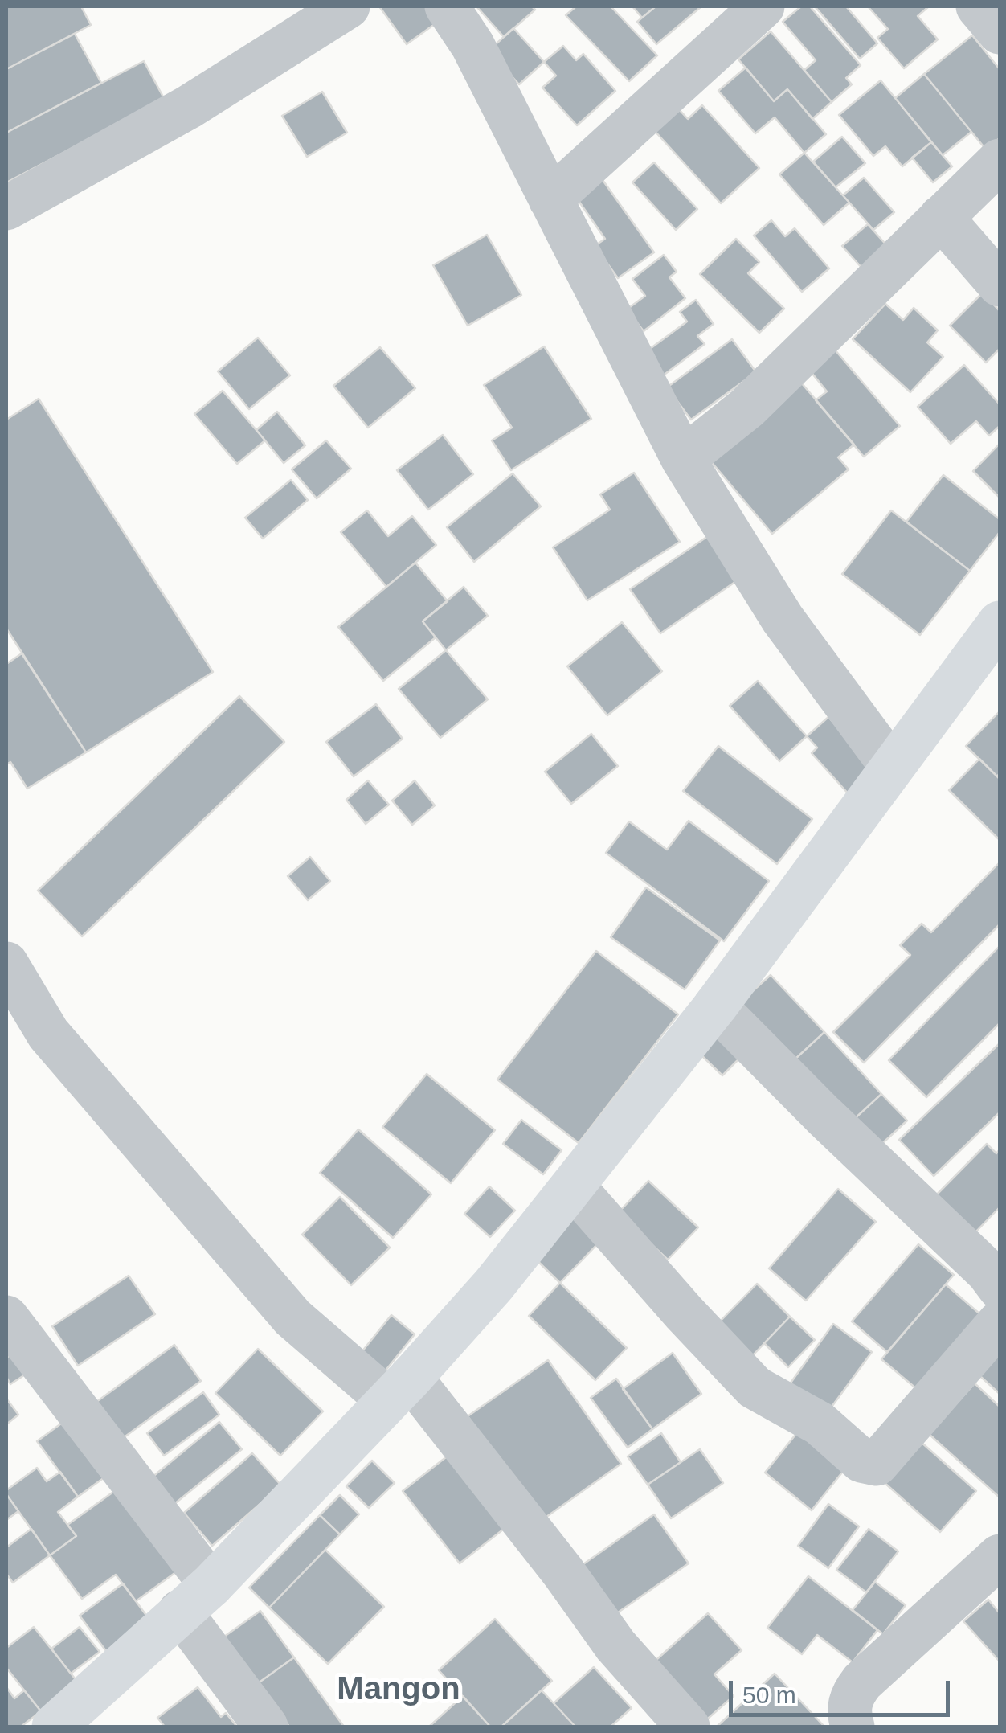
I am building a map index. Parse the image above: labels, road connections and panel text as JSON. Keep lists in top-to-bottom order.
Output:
{
  "districts": ["Mangon"],
  "scale_bar": "50 m"
}
